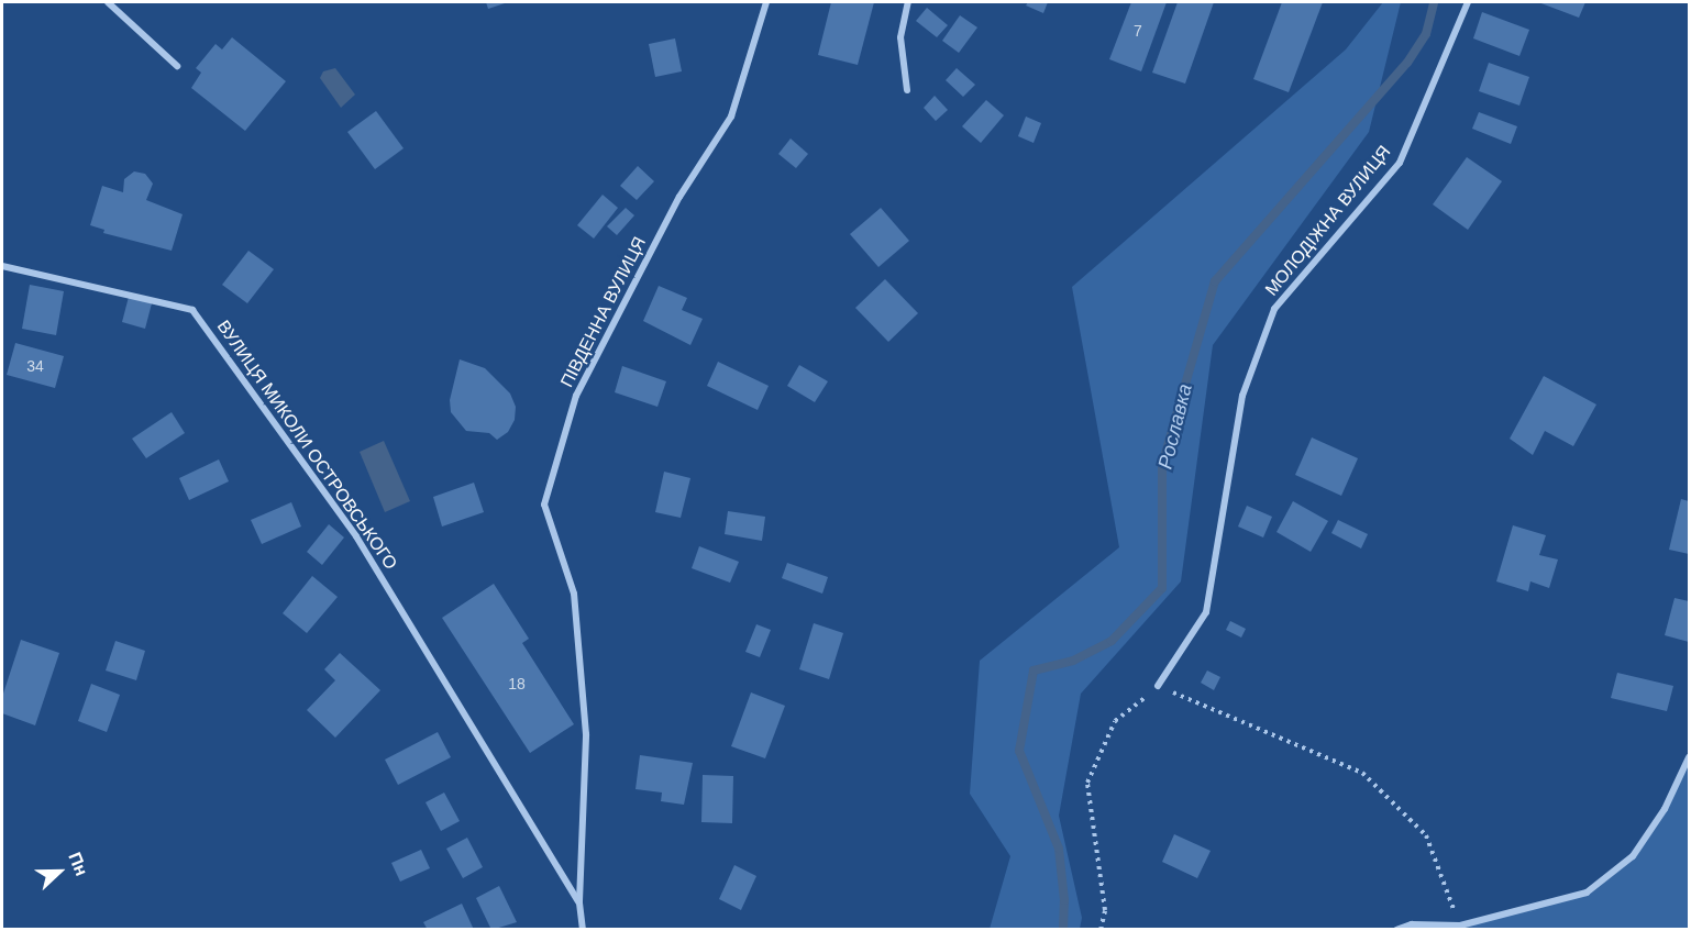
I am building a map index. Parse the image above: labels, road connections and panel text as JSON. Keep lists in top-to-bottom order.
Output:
{
  "streets": {
    "street": ["МОЛОДІЖНА ВУЛИЦЯ", "ПІВДЕННА ВУЛИЦЯ", "ВУЛИЦЯ МИКОЛИ ОСТРОВСЬКОГО"]
  },
  "crossings": [
    ["ПІВДЕННА ВУЛИЦЯ", "ВУЛИЦЯ МИКОЛИ ОСТРОВСЬКОГО"]
  ],
  "water": ["Рославка"],
  "house_numbers": ["7", "34", "18"],
  "north": "right"
}
